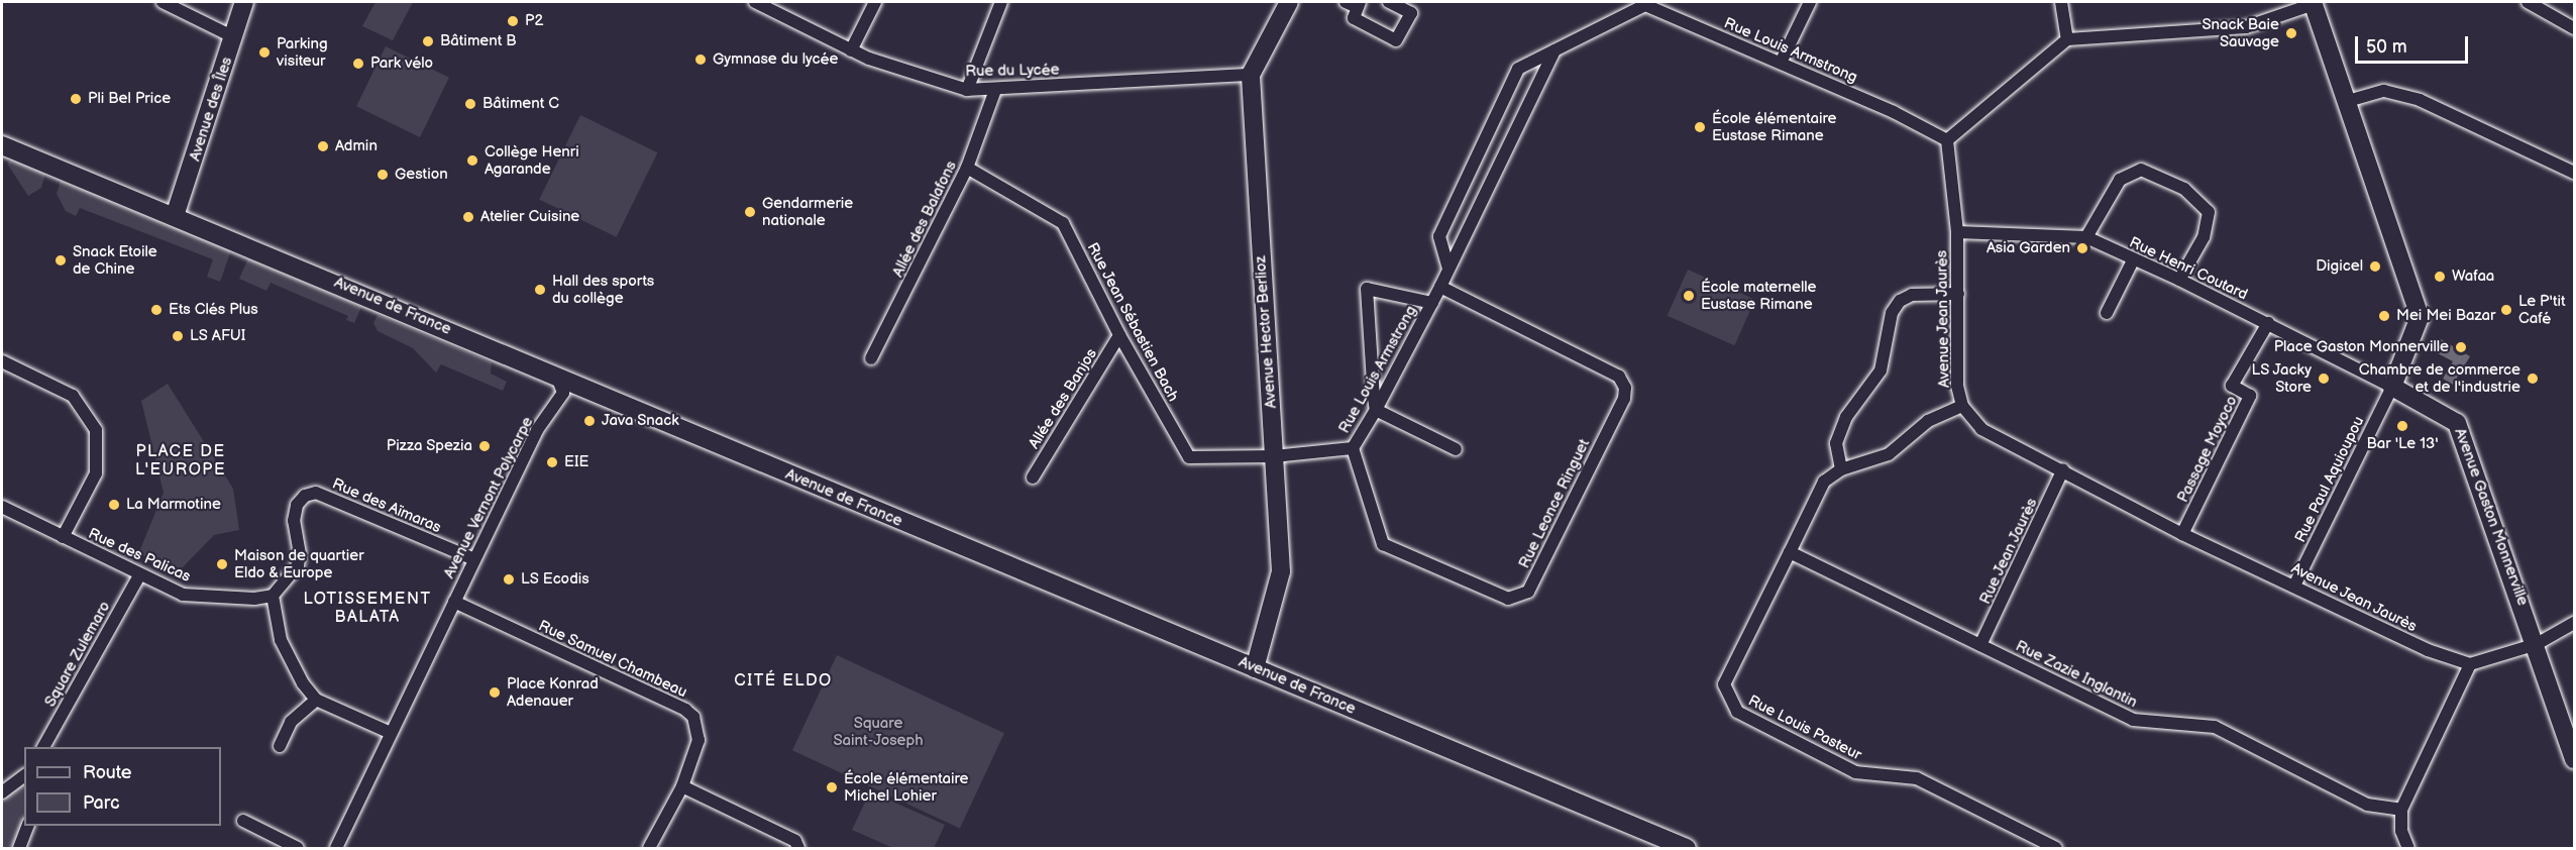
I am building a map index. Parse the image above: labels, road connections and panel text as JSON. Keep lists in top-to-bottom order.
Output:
{
  "streets": {
    "main road": [
      "Avenue des Îles",
      "Avenue de France",
      "Avenue Hector Berlioz",
      "Avenue Gaston Monnerville"
    ],
    "street": [
      "Rue Louis Armstrong",
      "Rue du Lycée",
      "Allée des Balafons",
      "Rue Henri Coutard",
      "Avenue Jean Jaurès",
      "Rue Jean Sébastien Bach",
      "Allée des Banjos",
      "Passage Moyoco",
      "Rue Paul Aquioupou",
      "Avenue Vernont Polycarpe",
      "Rue Leonce Ringuet",
      "Rue des Aïmaras",
      "Rue Jean Jaurès",
      "Rue des Palicas",
      "Square Zulemaro",
      "Rue Samuel Chambeau",
      "Rue Zazie Inglantin",
      "Rue Louis Pasteur"
    ]
  },
  "crossings": [
    ["Rue Louis Armstrong", "Avenue Jean Jaurès"],
    ["Rue Louis Armstrong", "Rue Jean Sébastien Bach"],
    ["Rue Louis Armstrong", "Avenue Hector Berlioz"],
    ["Rue Louis Armstrong", "Rue Leonce Ringuet"],
    ["Rue du Lycée", "Allée des Balafons"],
    ["Rue du Lycée", "Avenue Hector Berlioz"],
    ["Avenue des Îles", "Avenue de France"],
    ["Allée des Balafons", "Rue Jean Sébastien Bach"],
    ["Rue Henri Coutard", "Avenue Jean Jaurès"],
    ["Rue Henri Coutard", "Passage Moyoco"],
    ["Rue Henri Coutard", "Rue Paul Aquioupou"],
    ["Rue Henri Coutard", "Avenue Gaston Monnerville"],
    ["Avenue de France", "Avenue Hector Berlioz"],
    ["Avenue de France", "Avenue Vernont Polycarpe"],
    ["Avenue Jean Jaurès", "Passage Moyoco"],
    ["Avenue Jean Jaurès", "Rue Paul Aquioupou"],
    ["Avenue Jean Jaurès", "Rue Jean Jaurès"],
    ["Rue Jean Sébastien Bach", "Avenue Hector Berlioz"],
    ["Rue Jean Sébastien Bach", "Allée des Banjos"],
    ["Rue Paul Aquioupou", "Avenue Gaston Monnerville"],
    ["Avenue Vernont Polycarpe", "Rue des Aïmaras"],
    ["Avenue Vernont Polycarpe", "Rue Samuel Chambeau"],
    ["Rue des Aïmaras", "Rue des Palicas"],
    ["Rue Jean Jaurès", "Rue Zazie Inglantin"],
    ["Rue des Palicas", "Square Zulemaro"],
    ["Rue Zazie Inglantin", "Rue Louis Pasteur"]
  ],
  "districts": ["PLACE DE L'EUROPE", "LOTISSEMENT BALATA", "CITÉ ELDO"],
  "parks": ["Square Saint-Joseph"],
  "places": [
    "P2",
    "Snack Baie Sauvage",
    "Bâtiment B",
    "Parking visiteur",
    "Gymnase du lycée",
    "Park vélo",
    "Pli Bel Price",
    "Bâtiment C",
    "École élémentaire Eustase Rimane",
    "Admin",
    "Collège Henri Agarande",
    "Gestion",
    "Gendarmerie nationale",
    "Atelier Cuisine",
    "Asia Garden",
    "Snack Etoile de Chine",
    "Digicel",
    "Wafaa",
    "Hall des sports du collège",
    "École maternelle Eustase Rimane",
    "Ets Clés Plus",
    "Le P'tit Café",
    "Mei Mei Bazar",
    "LS AFUI",
    "Place Gaston Monnerville",
    "LS Jacky Store",
    "Chambre de commerce et de l'industrie",
    "Java Snack",
    "Bar 'Le 13'",
    "Pizza Spezia",
    "EIE",
    "La Marmotine",
    "Maison de quartier Eldo & Europe",
    "LS Ecodis",
    "Place Konrad Adenauer",
    "École élémentaire Michel Lohier"
  ],
  "legend": ["Route", "Parc"],
  "scale_bar": "50 m"
}
